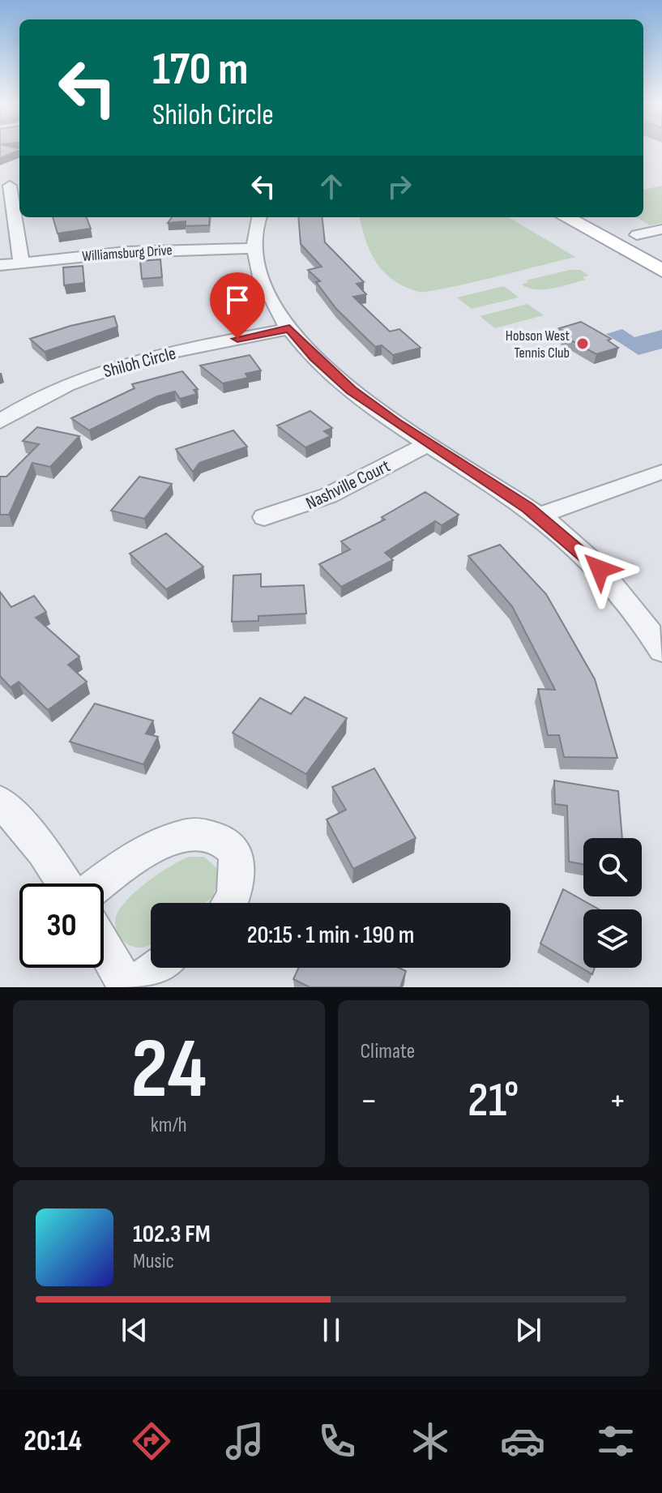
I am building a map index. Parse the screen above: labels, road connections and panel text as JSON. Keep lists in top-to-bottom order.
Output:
{
  "streets": {
    "street": ["Williamsburg Drive", "Shiloh Circle", "Nashville Court"]
  },
  "places": ["Hobson West Tennis Club"],
  "page": {
    "turn": ["170 m", "Shiloh Circle"],
    "limit": "30",
    "trip": "20:15 · 1 min · 190 m",
    "tile": [
      ["24", "km/h"],
      "Climate"
    ],
    "heat": ["−", "21°", "+"],
    "song": ["102.3 FM", "Music"],
    "tabs": "20:14"
  }
}
